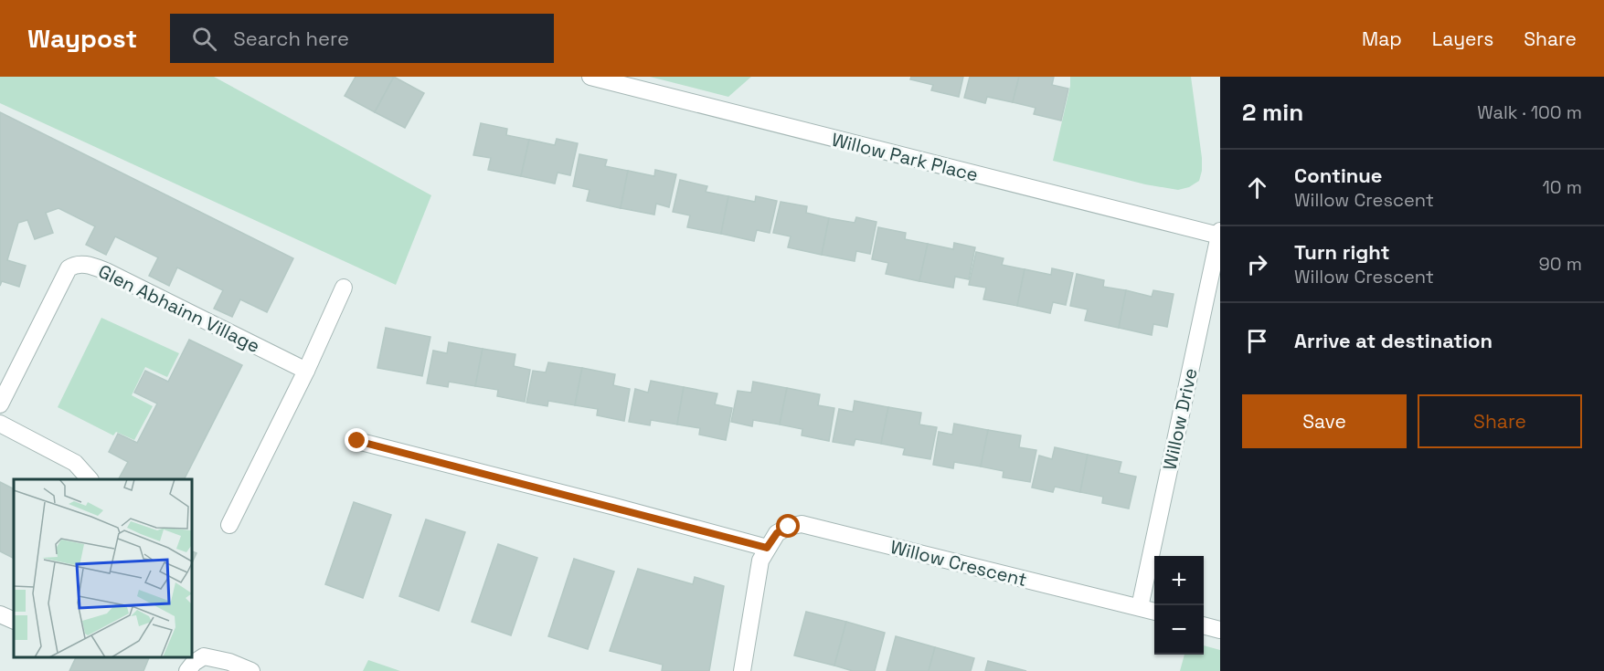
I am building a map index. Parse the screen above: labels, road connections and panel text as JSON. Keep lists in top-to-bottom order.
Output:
{
  "streets": {
    "street": [
      "Willow Park Place",
      "Glen Abhainn Village",
      "Willow Drive",
      "Willow Crescent"
    ]
  },
  "crossings": [
    ["Willow Park Place", "Willow Drive"],
    ["Willow Drive", "Willow Crescent"]
  ],
  "page": {
    "header": "Waypost",
    "search": "Search here",
    "nav": ["Map", "Layers", "Share"],
    "heading": ["2 min", "Walk · 100 m"],
    "list": [
      ["Continue", "Willow Crescent", "10 m"],
      ["Turn right", "Willow Crescent", "90 m"],
      "Arrive at destination"
    ],
    "buttons": ["Save", "Share"],
    "map_buttons": ["+", "−"]
  }
}
